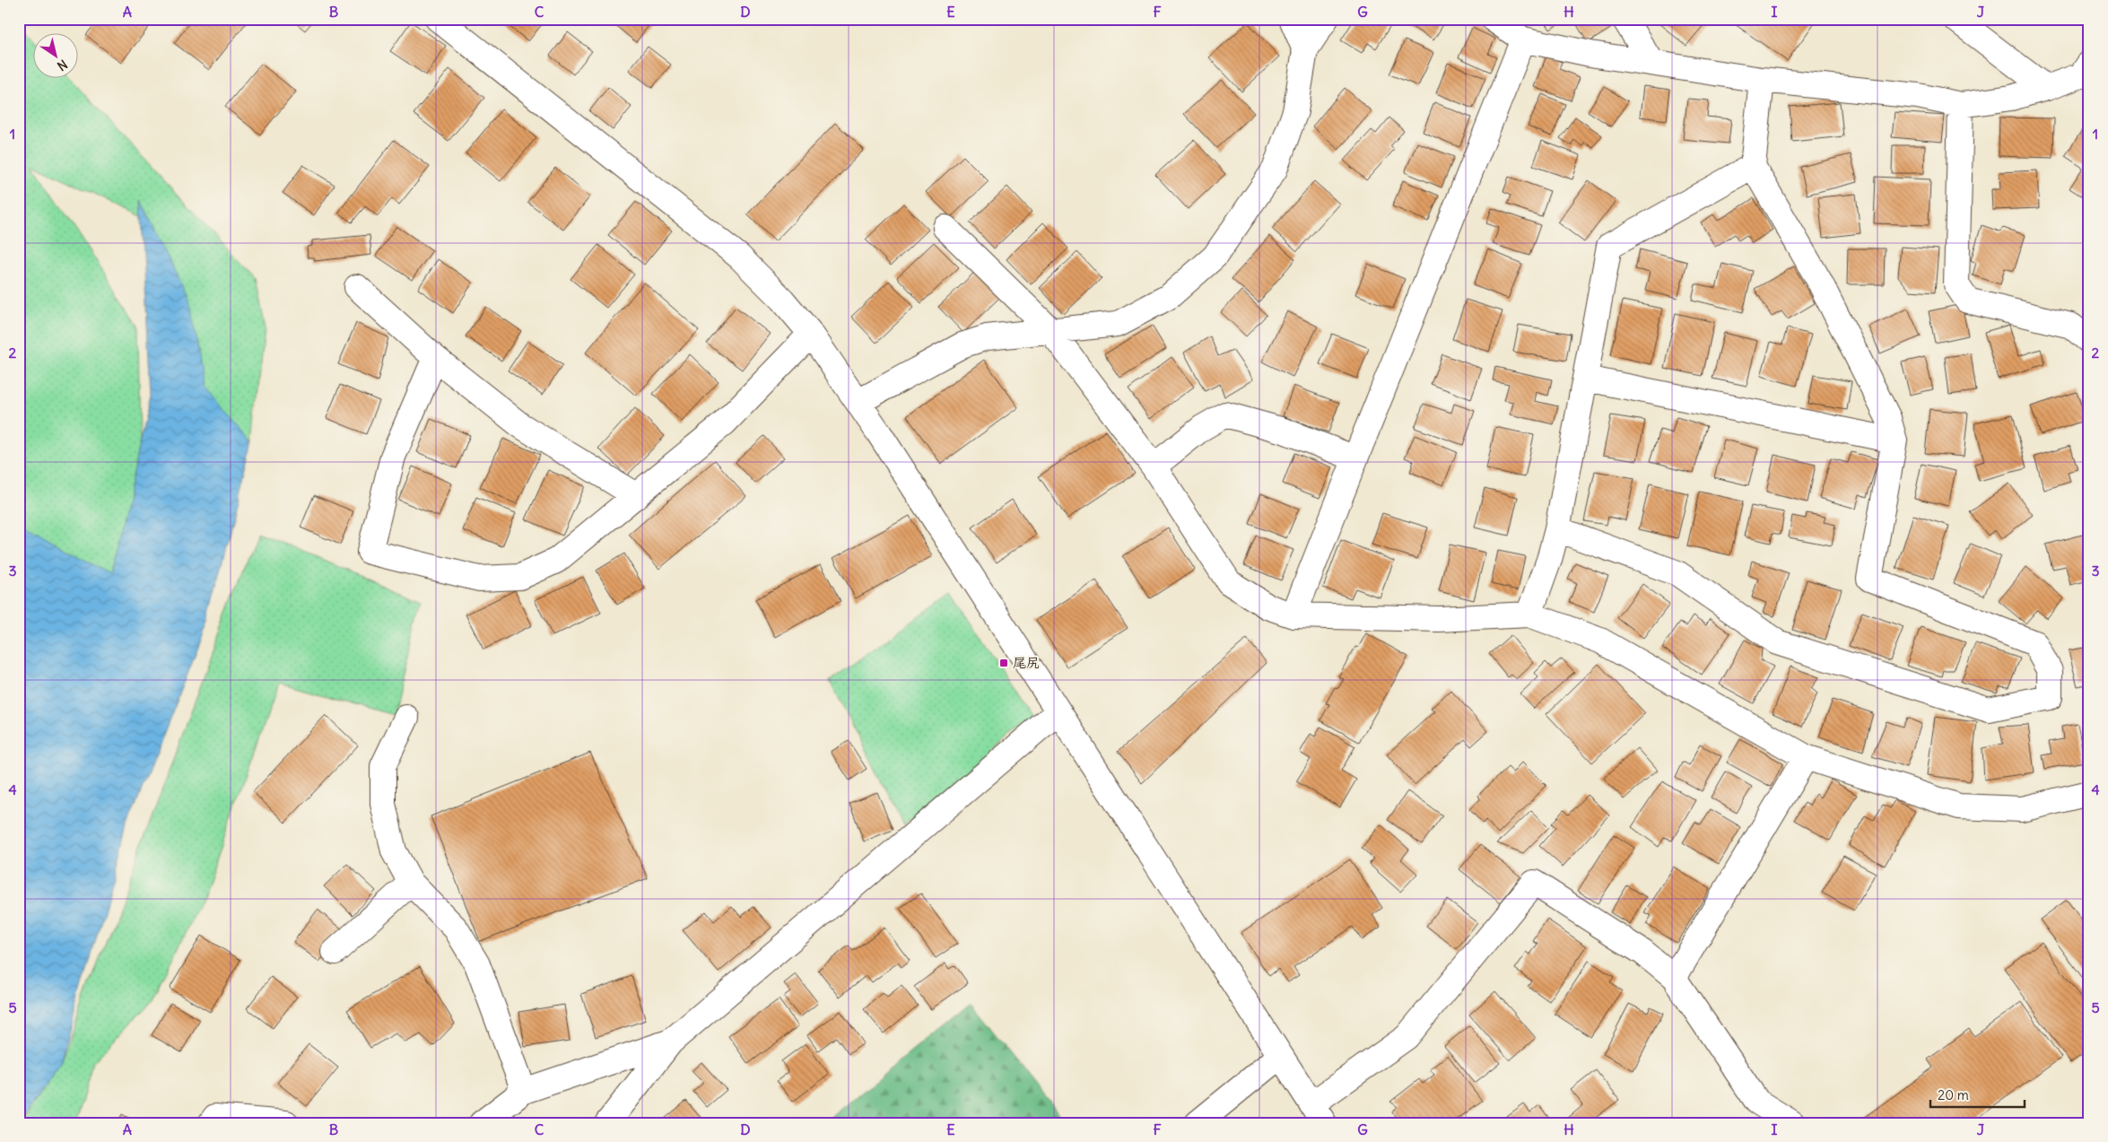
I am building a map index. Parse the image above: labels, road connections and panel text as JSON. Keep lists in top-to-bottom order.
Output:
{
  "places": {
    "transit": ["尾尻"]
  },
  "scale_bar": "20 m",
  "north": "bottom right",
  "grid": {
    "columns": [
      "A",
      "B",
      "C",
      "D",
      "E",
      "F",
      "G",
      "H",
      "I",
      "J"
    ],
    "rows": [
      "1",
      "2",
      "3",
      "4",
      "5"
    ]
  }
}
